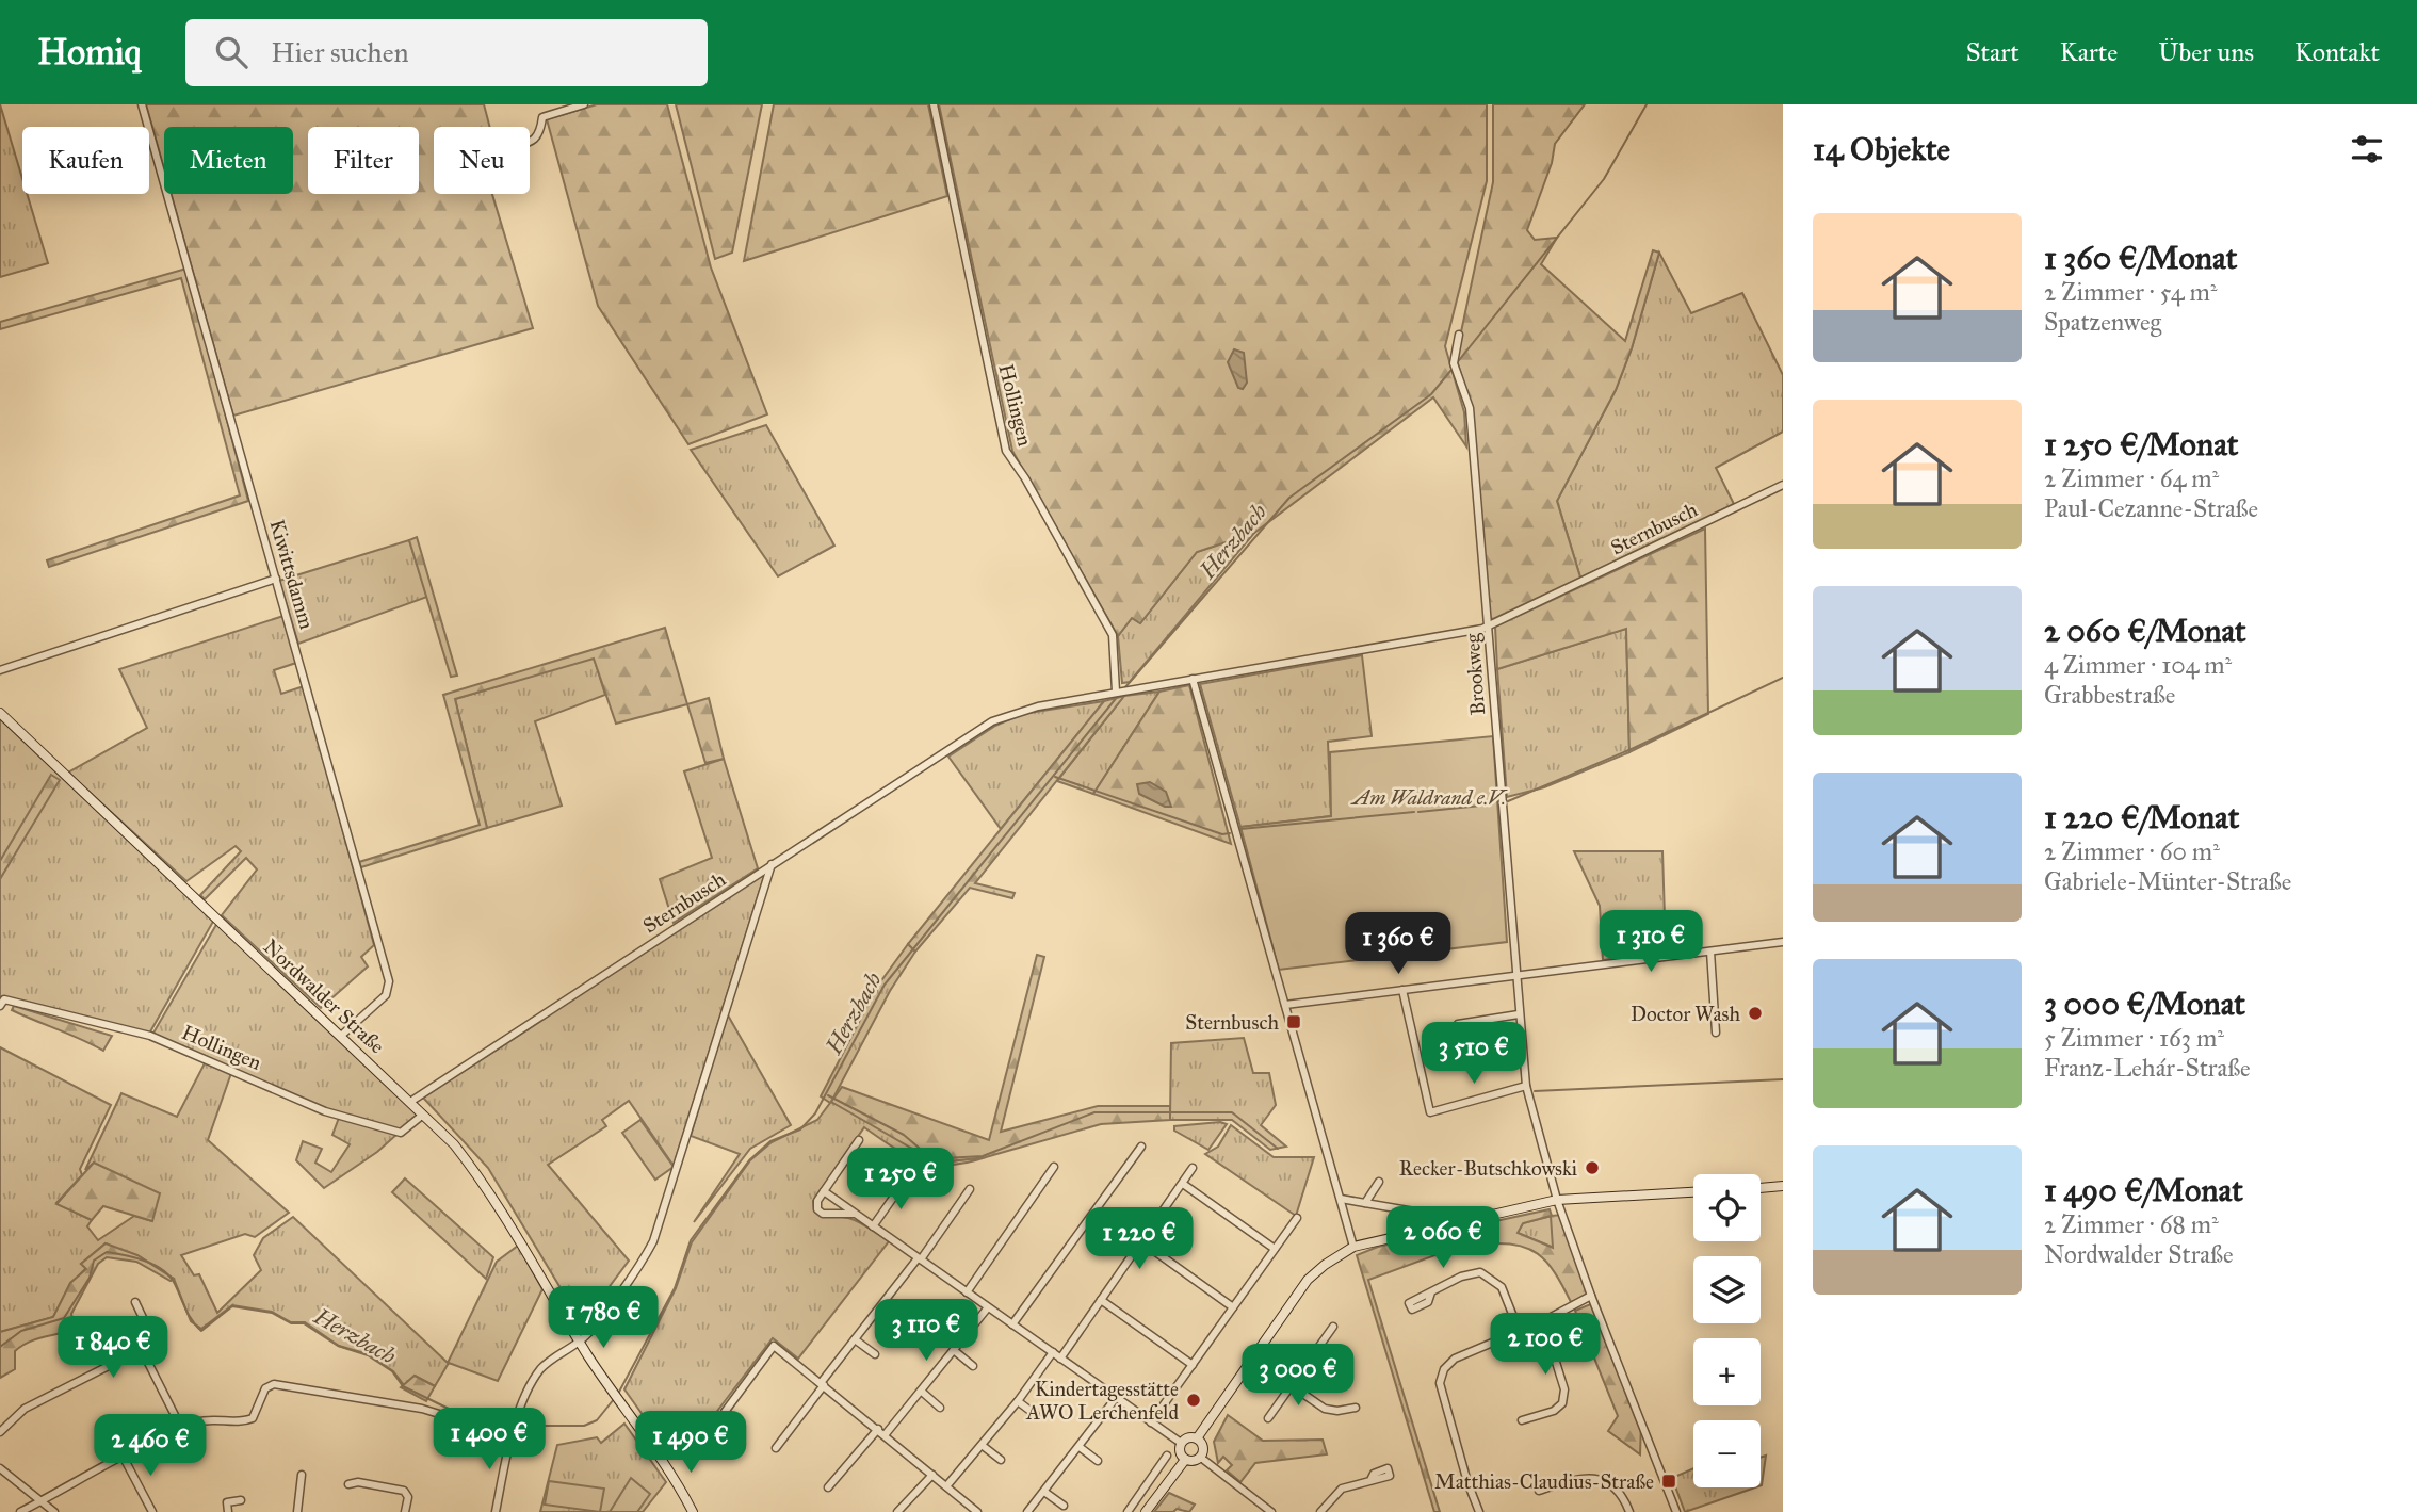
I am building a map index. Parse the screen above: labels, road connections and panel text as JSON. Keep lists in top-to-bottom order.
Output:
{
  "streets": {
    "main road": ["Nordwalder Straße"],
    "street": [
      "Hollingen",
      "Sternbusch",
      "Kiwittsdamm",
      "Brookweg"
    ]
  },
  "crossings": [
    ["Hollingen", "Sternbusch"],
    ["Hollingen", "Nordwalder Straße"],
    ["Sternbusch", "Brookweg"],
    ["Sternbusch", "Nordwalder Straße"],
    ["Kiwittsdamm", "Nordwalder Straße"]
  ],
  "water": ["Herzbach"],
  "parks": ["Am Waldrand e.V."],
  "places": {
    "other": ["Doctor Wash", "Recker-Butschkowski", "Kindertagesstätte AWO Lerchenfeld"],
    "transit": ["Sternbusch", "Matthias-Claudius-Straße"]
  },
  "page": {
    "header": "Homiq",
    "search": "Hier suchen",
    "nav": [
      "Start",
      "Karte",
      "Über uns",
      "Kontakt"
    ],
    "heading": "14 Objekte",
    "chip": [
      "Kaufen",
      "Mieten",
      "Filter",
      "Neu"
    ],
    "list": [
      {
        "name": "1 360 €/Monat",
        "note": "2 Zimmer · 54 m² · Spatzenweg"
      },
      {
        "name": "1 250 €/Monat",
        "note": "2 Zimmer · 64 m² · Paul-Cezanne-Straße"
      },
      {
        "name": "2 060 €/Monat",
        "note": "4 Zimmer · 104 m² · Grabbestraße"
      },
      {
        "name": "1 220 €/Monat",
        "note": "2 Zimmer · 60 m² · Gabriele-Münter-Straße"
      },
      {
        "name": "3 000 €/Monat",
        "note": "5 Zimmer · 163 m² · Franz-Lehár-Straße"
      },
      {
        "name": "1 490 €/Monat",
        "note": "2 Zimmer · 68 m² · Nordwalder Straße"
      }
    ],
    "price": [
      "1 310 €",
      "1 360 €",
      "3 510 €",
      "1 250 €",
      "2 060 €",
      "1 220 €",
      "1 780 €",
      "3 110 €",
      "2 100 €",
      "1 840 €",
      "3 000 €",
      "1 400 €",
      "1 490 €",
      "2 460 €"
    ],
    "map_buttons": ["+", "−"]
  }
}
